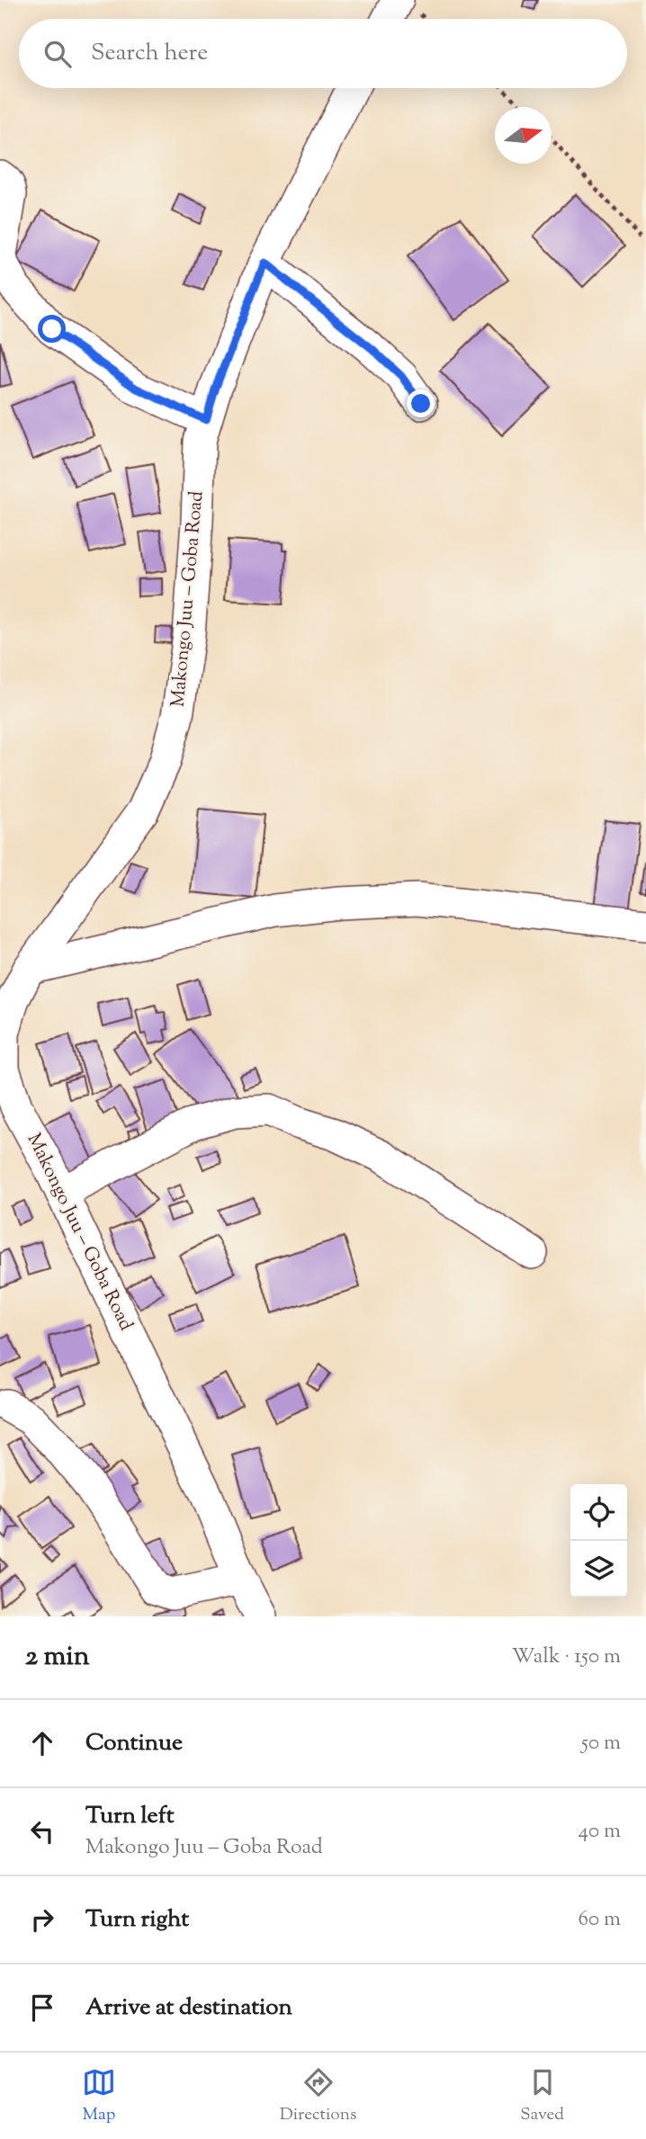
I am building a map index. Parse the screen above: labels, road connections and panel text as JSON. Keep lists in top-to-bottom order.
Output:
{
  "streets": {
    "street": ["Makongo Juu – Goba Road"]
  },
  "north": "right",
  "page": {
    "search": "Search here",
    "heading": ["2 min", "Walk · 150 m"],
    "list": [
      ["Continue", "50 m"],
      ["Turn left", "Makongo Juu – Goba Road", "40 m"],
      ["Turn right", "60 m"],
      "Arrive at destination"
    ],
    "nav": ["Map", "Directions", "Saved"]
  }
}
